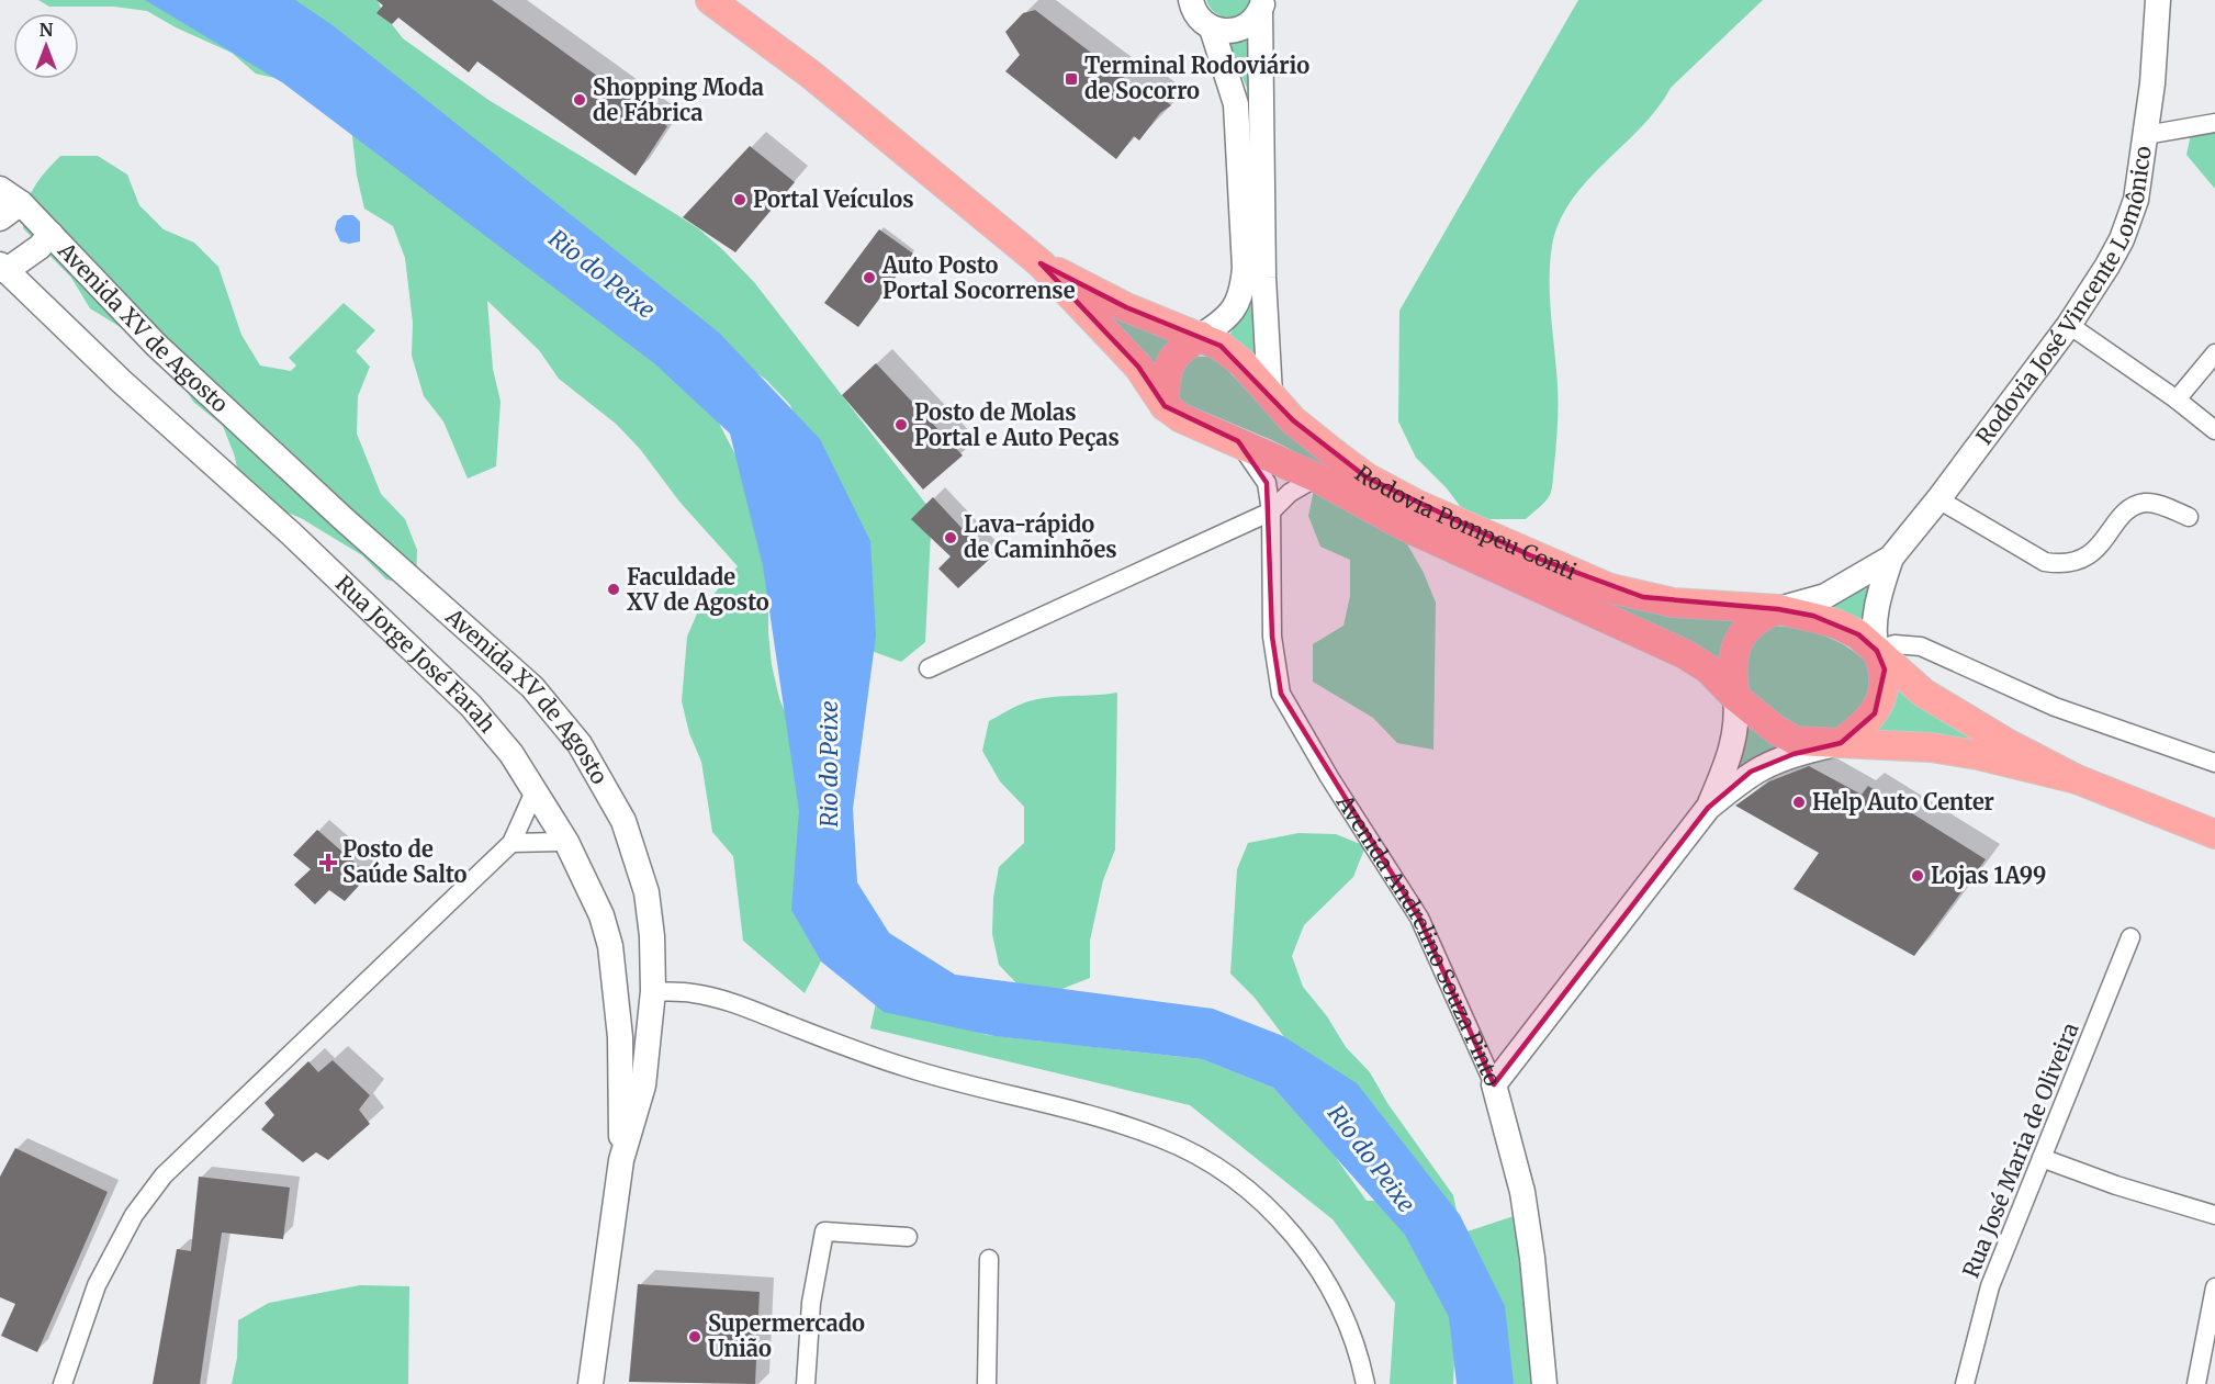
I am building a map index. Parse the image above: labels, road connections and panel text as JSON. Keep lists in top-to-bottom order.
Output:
{
  "streets": {
    "main road": ["Rodovia Pompeu Conti"],
    "street": [
      "Rodovia José Vincente Lomônico",
      "Avenida XV de Agosto",
      "Rua Jorge José Farah",
      "Avenida Andrelino Souza Pinto",
      "Rua José Maria de Oliveira"
    ]
  },
  "crossings": [
    ["Rodovia José Vincente Lomônico", "Rodovia Pompeu Conti"],
    ["Avenida XV de Agosto", "Rua Jorge José Farah"],
    ["Rodovia Pompeu Conti", "Avenida Andrelino Souza Pinto"]
  ],
  "water": ["Rio do Peixe"],
  "places": {
    "transit": ["Terminal Rodoviário de Socorro"],
    "other": [
      "Shopping Moda de Fábrica",
      "Portal Veículos",
      "Auto Posto Portal Socorrense",
      "Posto de Molas Portal e Auto Peças",
      "Lava-rápido de Caminhões",
      "Faculdade XV de Agosto",
      "Help Auto Center",
      "Lojas 1A99",
      "Supermercado União"
    ],
    "health": ["Posto de Saúde Salto"]
  },
  "north": "top"
}
